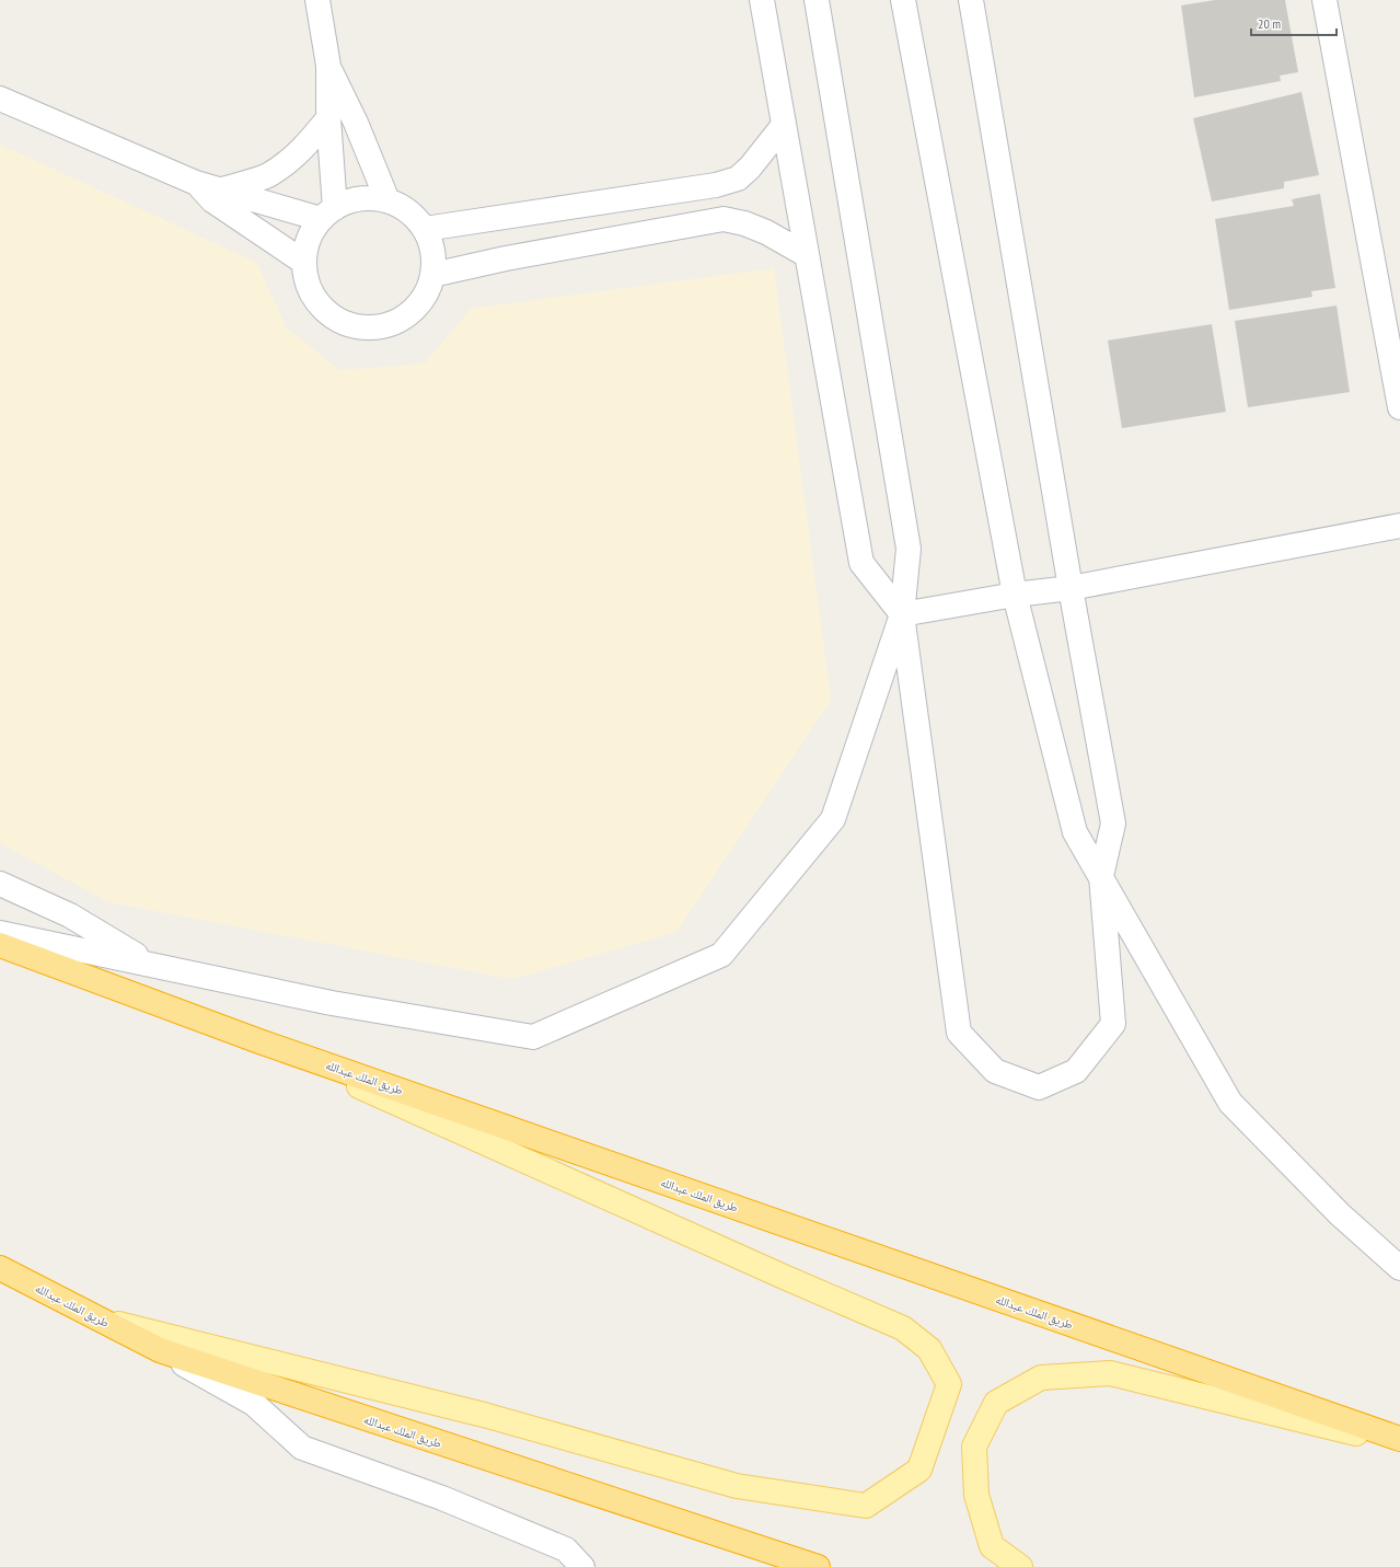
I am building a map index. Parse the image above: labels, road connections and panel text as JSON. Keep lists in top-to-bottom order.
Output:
{
  "streets": {
    "highway": ["طريق الملك عبدالله"]
  },
  "scale_bar": "20 m"
}
